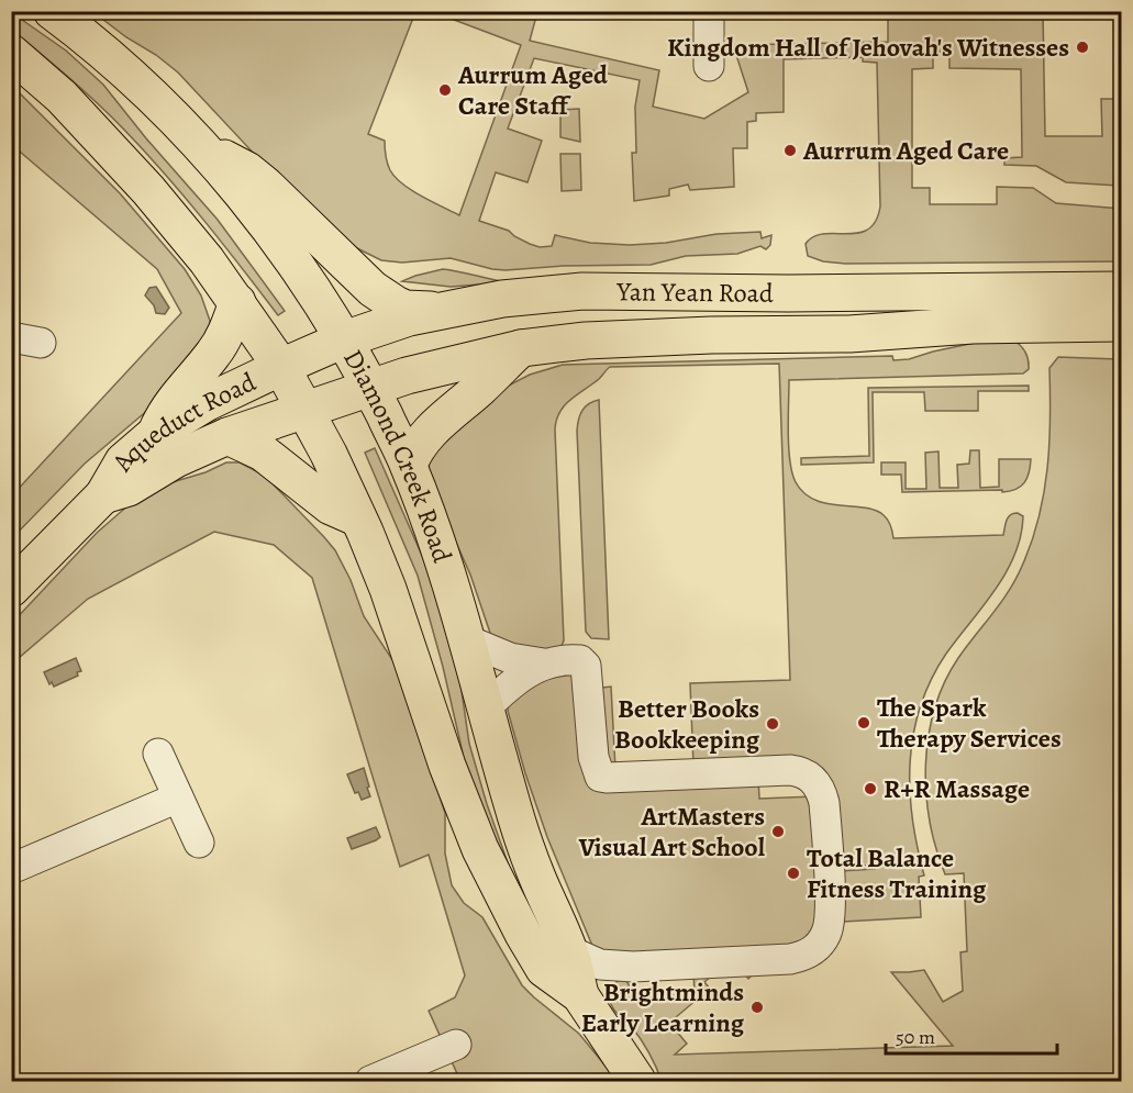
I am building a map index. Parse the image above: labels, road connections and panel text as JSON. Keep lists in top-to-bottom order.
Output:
{
  "streets": {
    "main road": ["Yan Yean Road", "Aqueduct Road", "Diamond Creek Road"]
  },
  "crossings": [
    ["Yan Yean Road", "Aqueduct Road"],
    ["Yan Yean Road", "Diamond Creek Road"],
    ["Aqueduct Road", "Diamond Creek Road"]
  ],
  "places": [
    "Kingdom Hall of Jehovah's Witnesses",
    "Aurrum Aged Care Staff",
    "Aurrum Aged Care",
    "The Spark Therapy Services",
    "Better Books Bookkeeping",
    "R+R Massage",
    "ArtMasters Visual Art School",
    "Total Balance Fitness Training",
    "Brightminds Early Learning"
  ],
  "scale_bar": "50 m"
}
